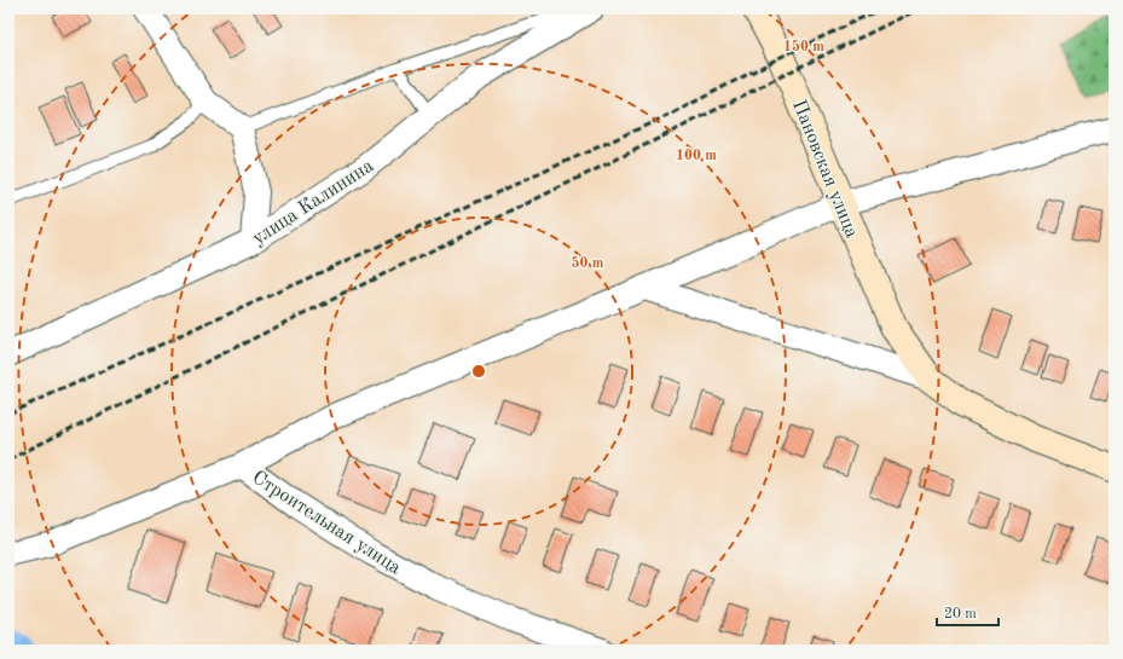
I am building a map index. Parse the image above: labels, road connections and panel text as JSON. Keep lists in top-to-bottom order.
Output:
{
  "streets": {
    "main road": ["Пановская улица"],
    "street": ["улица Калинина", "Строительная улица"]
  },
  "scale_bar": "20 m",
  "rings": ["150 m", "100 m", "50 m"]
}
